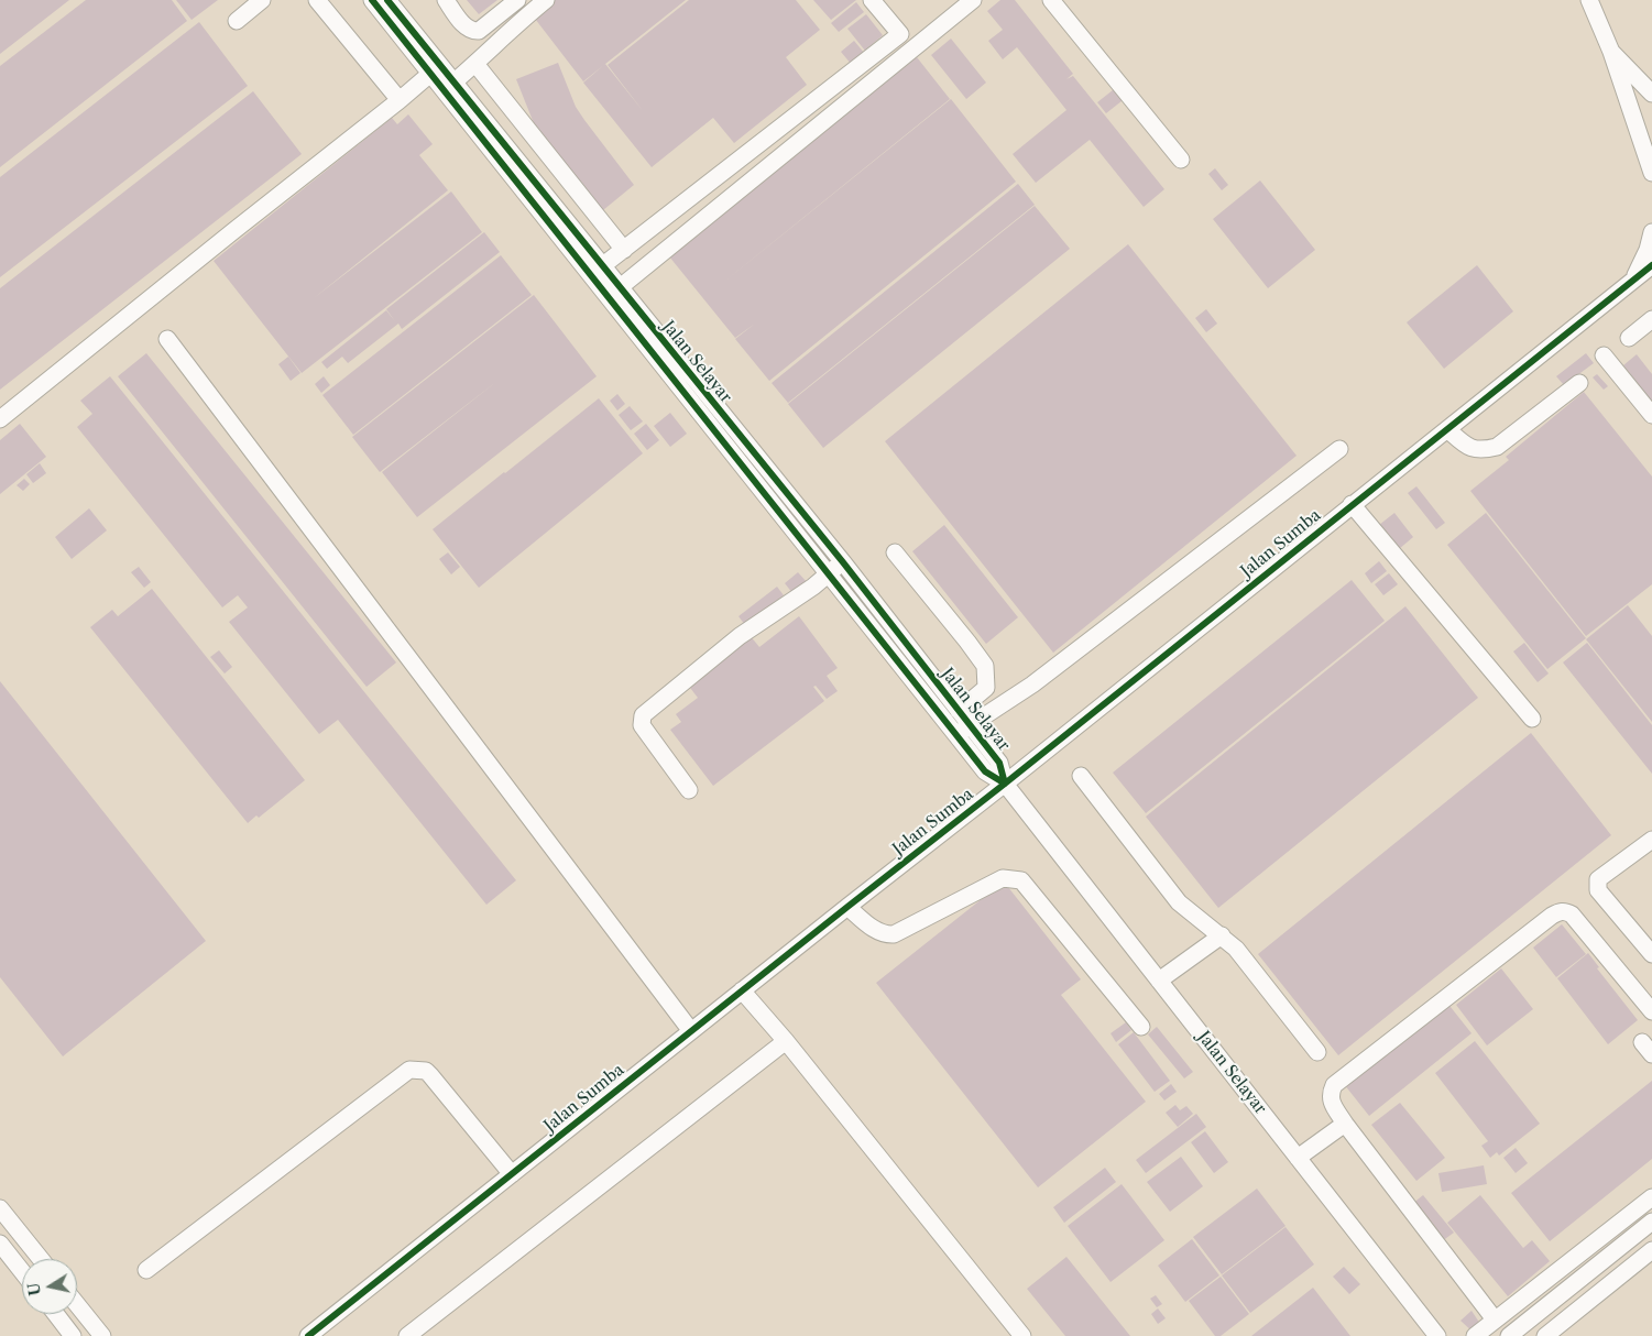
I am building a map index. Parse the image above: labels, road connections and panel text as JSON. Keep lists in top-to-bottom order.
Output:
{
  "streets": {
    "street": ["Jalan Selayar", "Jalan Sumba"]
  },
  "crossings": [
    ["Jalan Selayar", "Jalan Sumba"]
  ],
  "north": "left"
}
